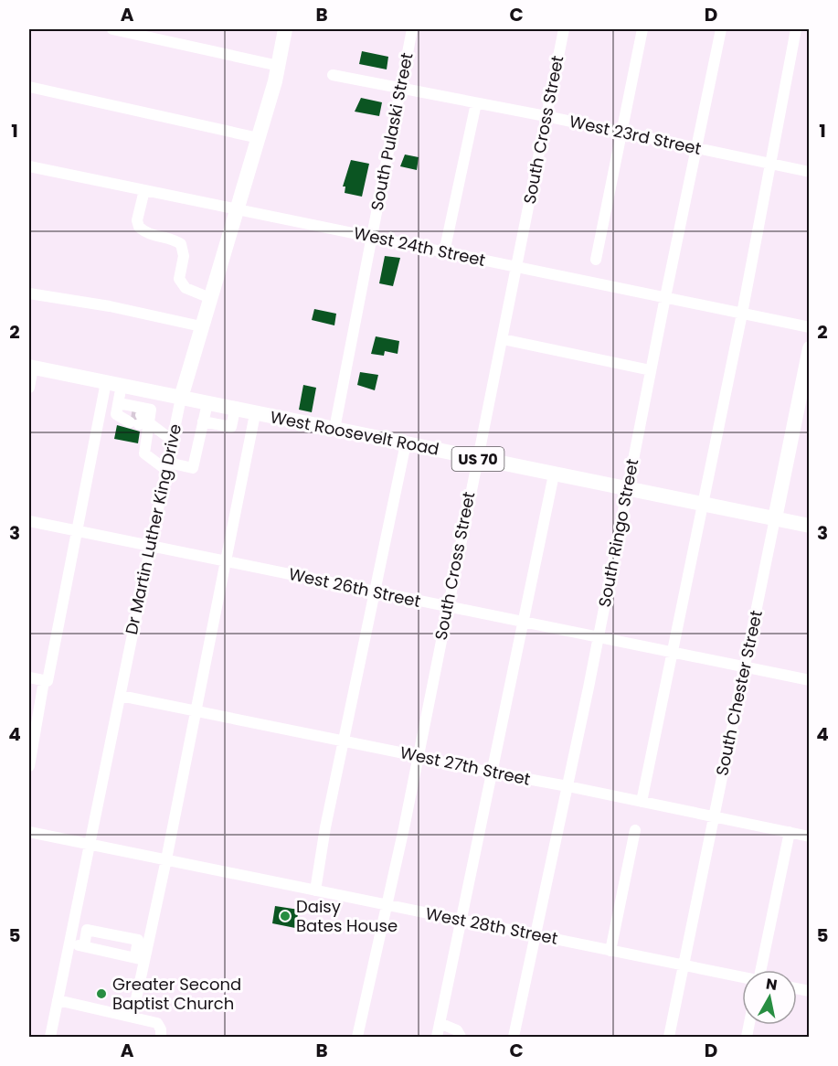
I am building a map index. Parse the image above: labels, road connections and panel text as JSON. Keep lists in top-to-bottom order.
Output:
{
  "streets": {
    "main road": [
      "West Roosevelt Road",
      "US 70",
      "Dr Martin Luther King Drive",
      "South Chester Street"
    ],
    "street": [
      "South Cross Street",
      "South Pulaski Street",
      "West 23rd Street",
      "West 24th Street",
      "South Ringo Street",
      "West 26th Street",
      "West 27th Street",
      "West 28th Street"
    ]
  },
  "crossings": [
    ["South Cross Street", "West 23rd Street"],
    ["South Cross Street", "West 24th Street"],
    ["South Cross Street", "West Roosevelt Road"],
    ["South Cross Street", "West 26th Street"],
    ["South Cross Street", "West 27th Street"],
    ["South Cross Street", "West 28th Street"],
    ["South Pulaski Street", "West 23rd Street"],
    ["South Pulaski Street", "West 24th Street"],
    ["South Pulaski Street", "West Roosevelt Road"],
    ["West 23rd Street", "South Ringo Street"],
    ["West 24th Street", "Dr Martin Luther King Drive"],
    ["West 24th Street", "South Ringo Street"],
    ["West Roosevelt Road", "Dr Martin Luther King Drive"],
    ["West Roosevelt Road", "South Ringo Street"],
    ["West Roosevelt Road", "South Chester Street"],
    ["Dr Martin Luther King Drive", "West 26th Street"],
    ["Dr Martin Luther King Drive", "West 27th Street"],
    ["Dr Martin Luther King Drive", "West 28th Street"],
    ["South Ringo Street", "West 26th Street"],
    ["South Ringo Street", "West 27th Street"],
    ["South Ringo Street", "West 28th Street"],
    ["West 26th Street", "South Chester Street"],
    ["South Chester Street", "West 27th Street"],
    ["South Chester Street", "West 28th Street"]
  ],
  "places": ["Daisy Bates House", "Greater Second Baptist Church"],
  "north": "top",
  "grid": {
    "columns": [
      "A",
      "B",
      "C",
      "D"
    ],
    "rows": [
      "1",
      "2",
      "3",
      "4",
      "5"
    ]
  }
}
